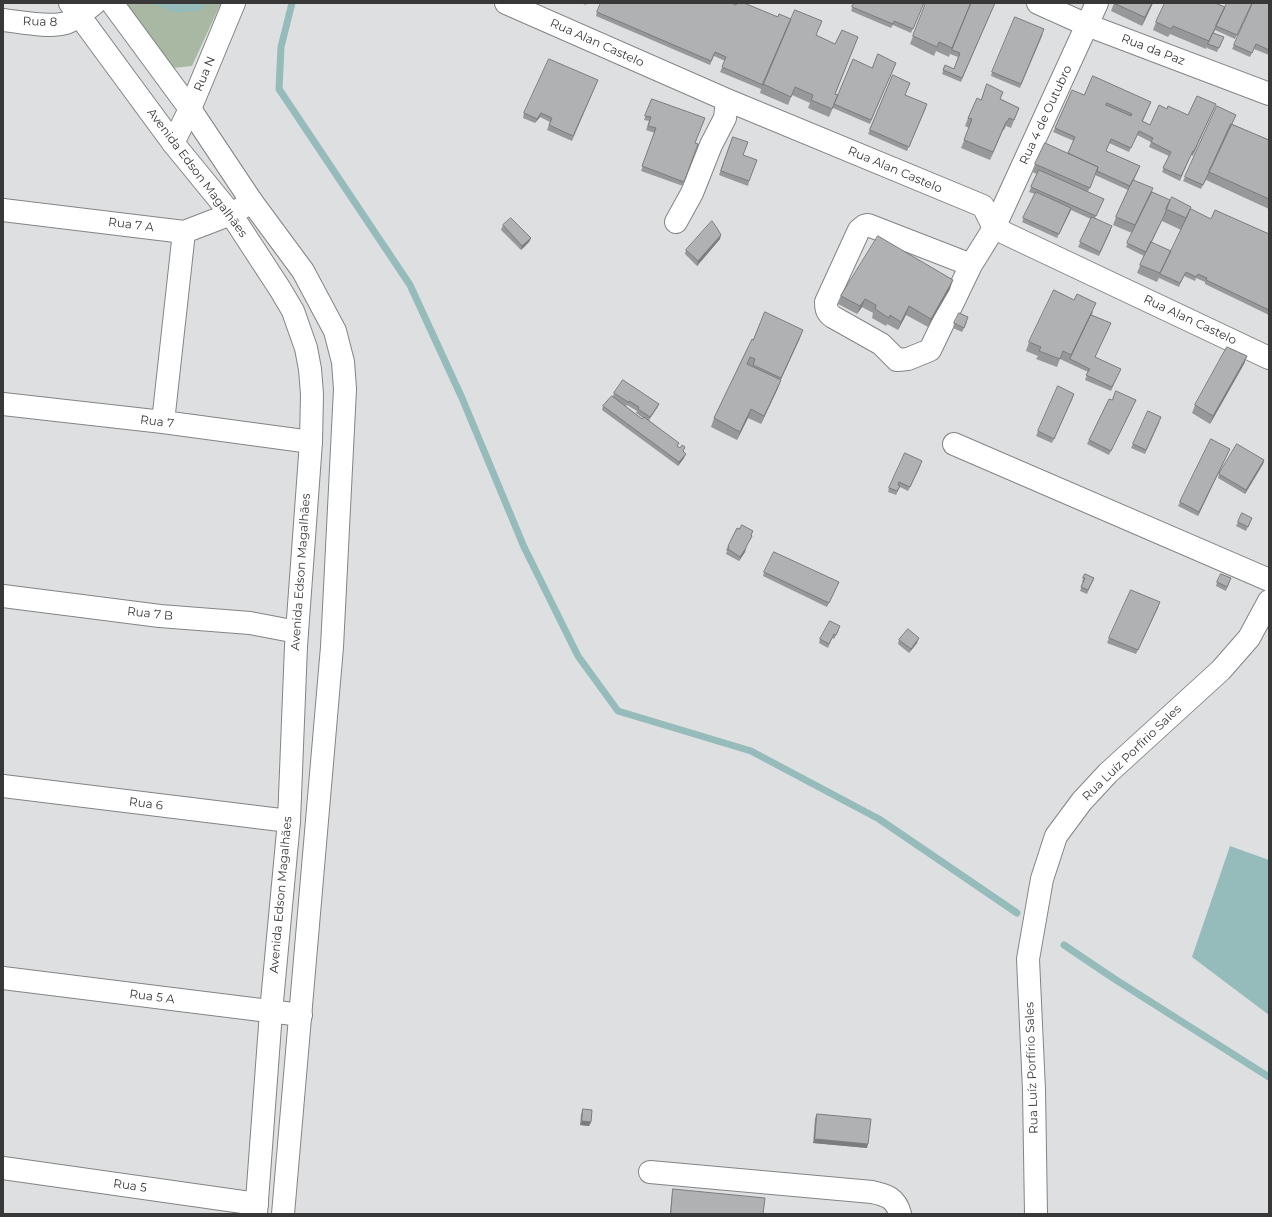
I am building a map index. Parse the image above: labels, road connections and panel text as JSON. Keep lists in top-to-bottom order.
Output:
{
  "streets": {
    "street": [
      "Rua 8",
      "Rua Alan Castelo",
      "Rua da Paz",
      "Rua N",
      "Rua 4 de Outubro",
      "Avenida Edson Magalhães",
      "Rua 7 A",
      "Rua 7",
      "Rua 7 B",
      "Rua Luíz Porfírio Sales",
      "Rua 6",
      "Rua 5 A",
      "Rua 5"
    ]
  },
  "crossings": [
    ["Rua 8", "Avenida Edson Magalhães"],
    ["Rua Alan Castelo", "Rua 4 de Outubro"],
    ["Rua da Paz", "Rua 4 de Outubro"],
    ["Rua N", "Avenida Edson Magalhães"],
    ["Avenida Edson Magalhães", "Rua 7 A"],
    ["Avenida Edson Magalhães", "Rua 7"],
    ["Avenida Edson Magalhães", "Rua 7 B"],
    ["Avenida Edson Magalhães", "Rua 6"],
    ["Avenida Edson Magalhães", "Rua 5 A"],
    ["Avenida Edson Magalhães", "Rua 5"]
  ]
}
